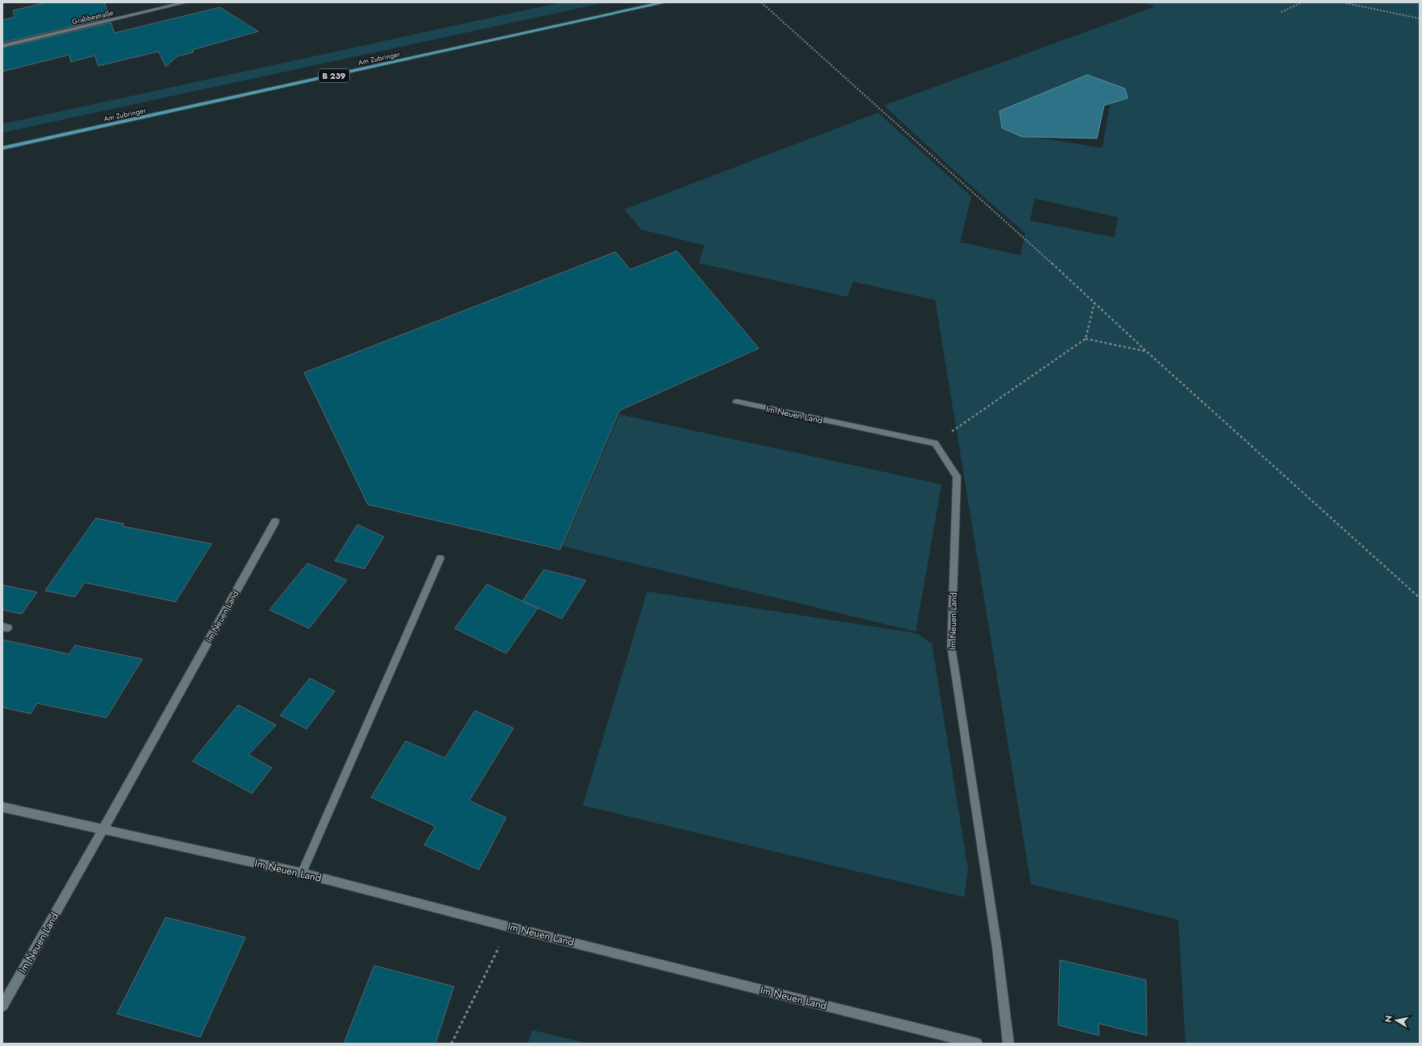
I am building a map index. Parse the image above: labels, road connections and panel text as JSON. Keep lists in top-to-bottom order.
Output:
{
  "streets": {
    "main road": ["Am Zubringer", "B 239"],
    "street": ["Grabbestraße", "Im Neuen Land"]
  },
  "north": "left"
}
